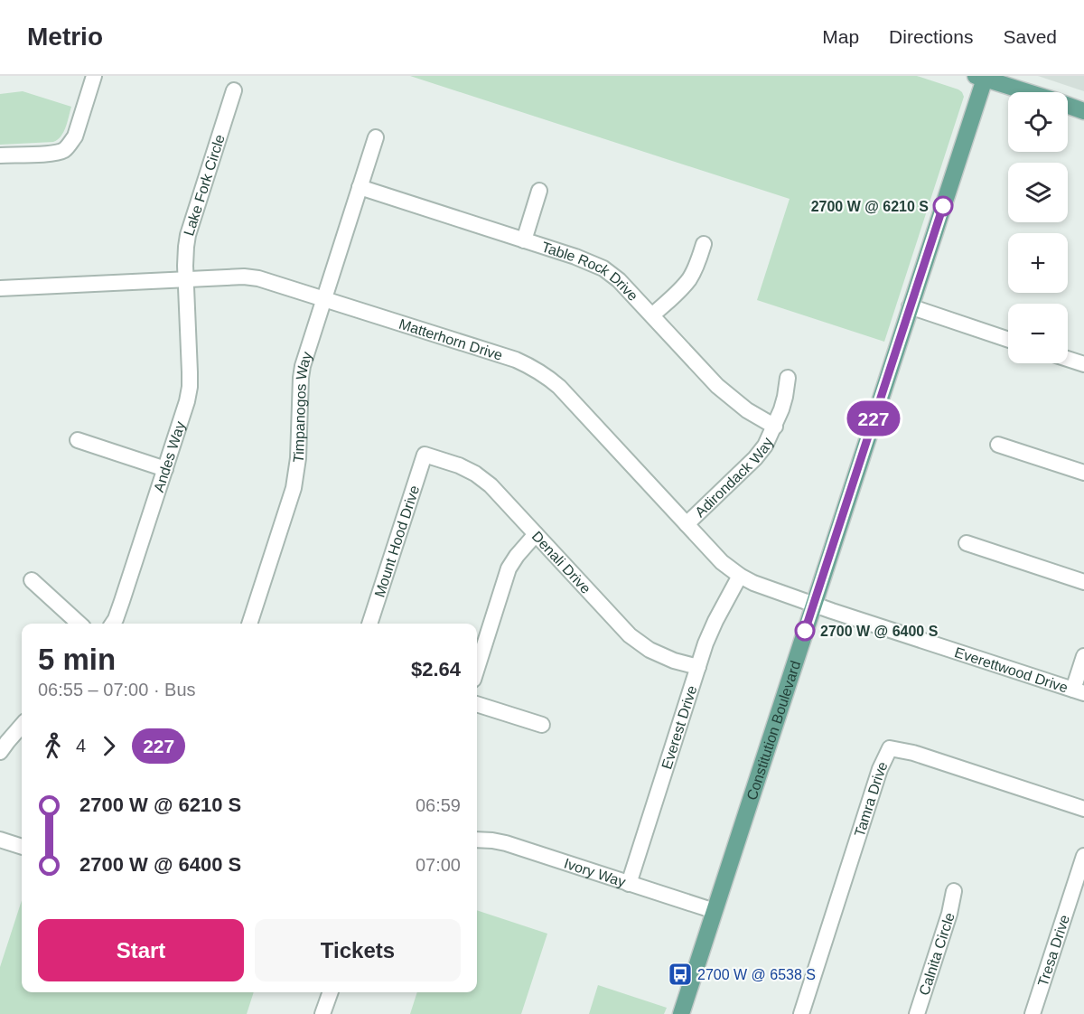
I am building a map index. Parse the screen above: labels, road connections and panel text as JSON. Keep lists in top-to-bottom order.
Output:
{
  "streets": {
    "main road": ["Constitution Boulevard"],
    "street": [
      "Lake Fork Circle",
      "Table Rock Drive",
      "Matterhorn Drive",
      "Timpanogos Way",
      "Andes Way",
      "Adirondack Way",
      "Mount Hood Drive",
      "Denali Drive",
      "Everettwood Drive",
      "Everest Drive",
      "Tamra Drive",
      "Ivory Way",
      "Tresa Drive",
      "Calnita Circle"
    ]
  },
  "crossings": [
    ["Lake Fork Circle", "Matterhorn Drive"],
    ["Lake Fork Circle", "Andes Way"],
    ["Table Rock Drive", "Timpanogos Way"],
    ["Table Rock Drive", "Adirondack Way"],
    ["Matterhorn Drive", "Timpanogos Way"],
    ["Matterhorn Drive", "Andes Way"],
    ["Matterhorn Drive", "Adirondack Way"],
    ["Matterhorn Drive", "Everettwood Drive"],
    ["Matterhorn Drive", "Everest Drive"],
    ["Matterhorn Drive", "Constitution Boulevard"],
    ["Mount Hood Drive", "Denali Drive"],
    ["Denali Drive", "Everest Drive"],
    ["Everettwood Drive", "Constitution Boulevard"],
    ["Everest Drive", "Ivory Way"],
    ["Constitution Boulevard", "Ivory Way"]
  ],
  "places": {
    "other": ["2700 W @ 6210 S", "2700 W @ 6400 S"],
    "bus stop": ["2700 W @ 6538 S"]
  },
  "lines": ["bus line 227"],
  "page": {
    "header": "Metrio",
    "nav": ["Map", "Directions", "Saved"],
    "on_map": "227",
    "map_buttons": ["+", "−"],
    "heading": ["5 min", "06:55 – 07:00 · Bus", "$2.64"],
    "legs": ["4", "227"],
    "list": [
      {
        "name": "2700 W @ 6210 S",
        "value": "06:59"
      },
      {
        "name": "2700 W @ 6400 S",
        "value": "07:00"
      }
    ],
    "buttons": ["Start", "Tickets"]
  }
}
